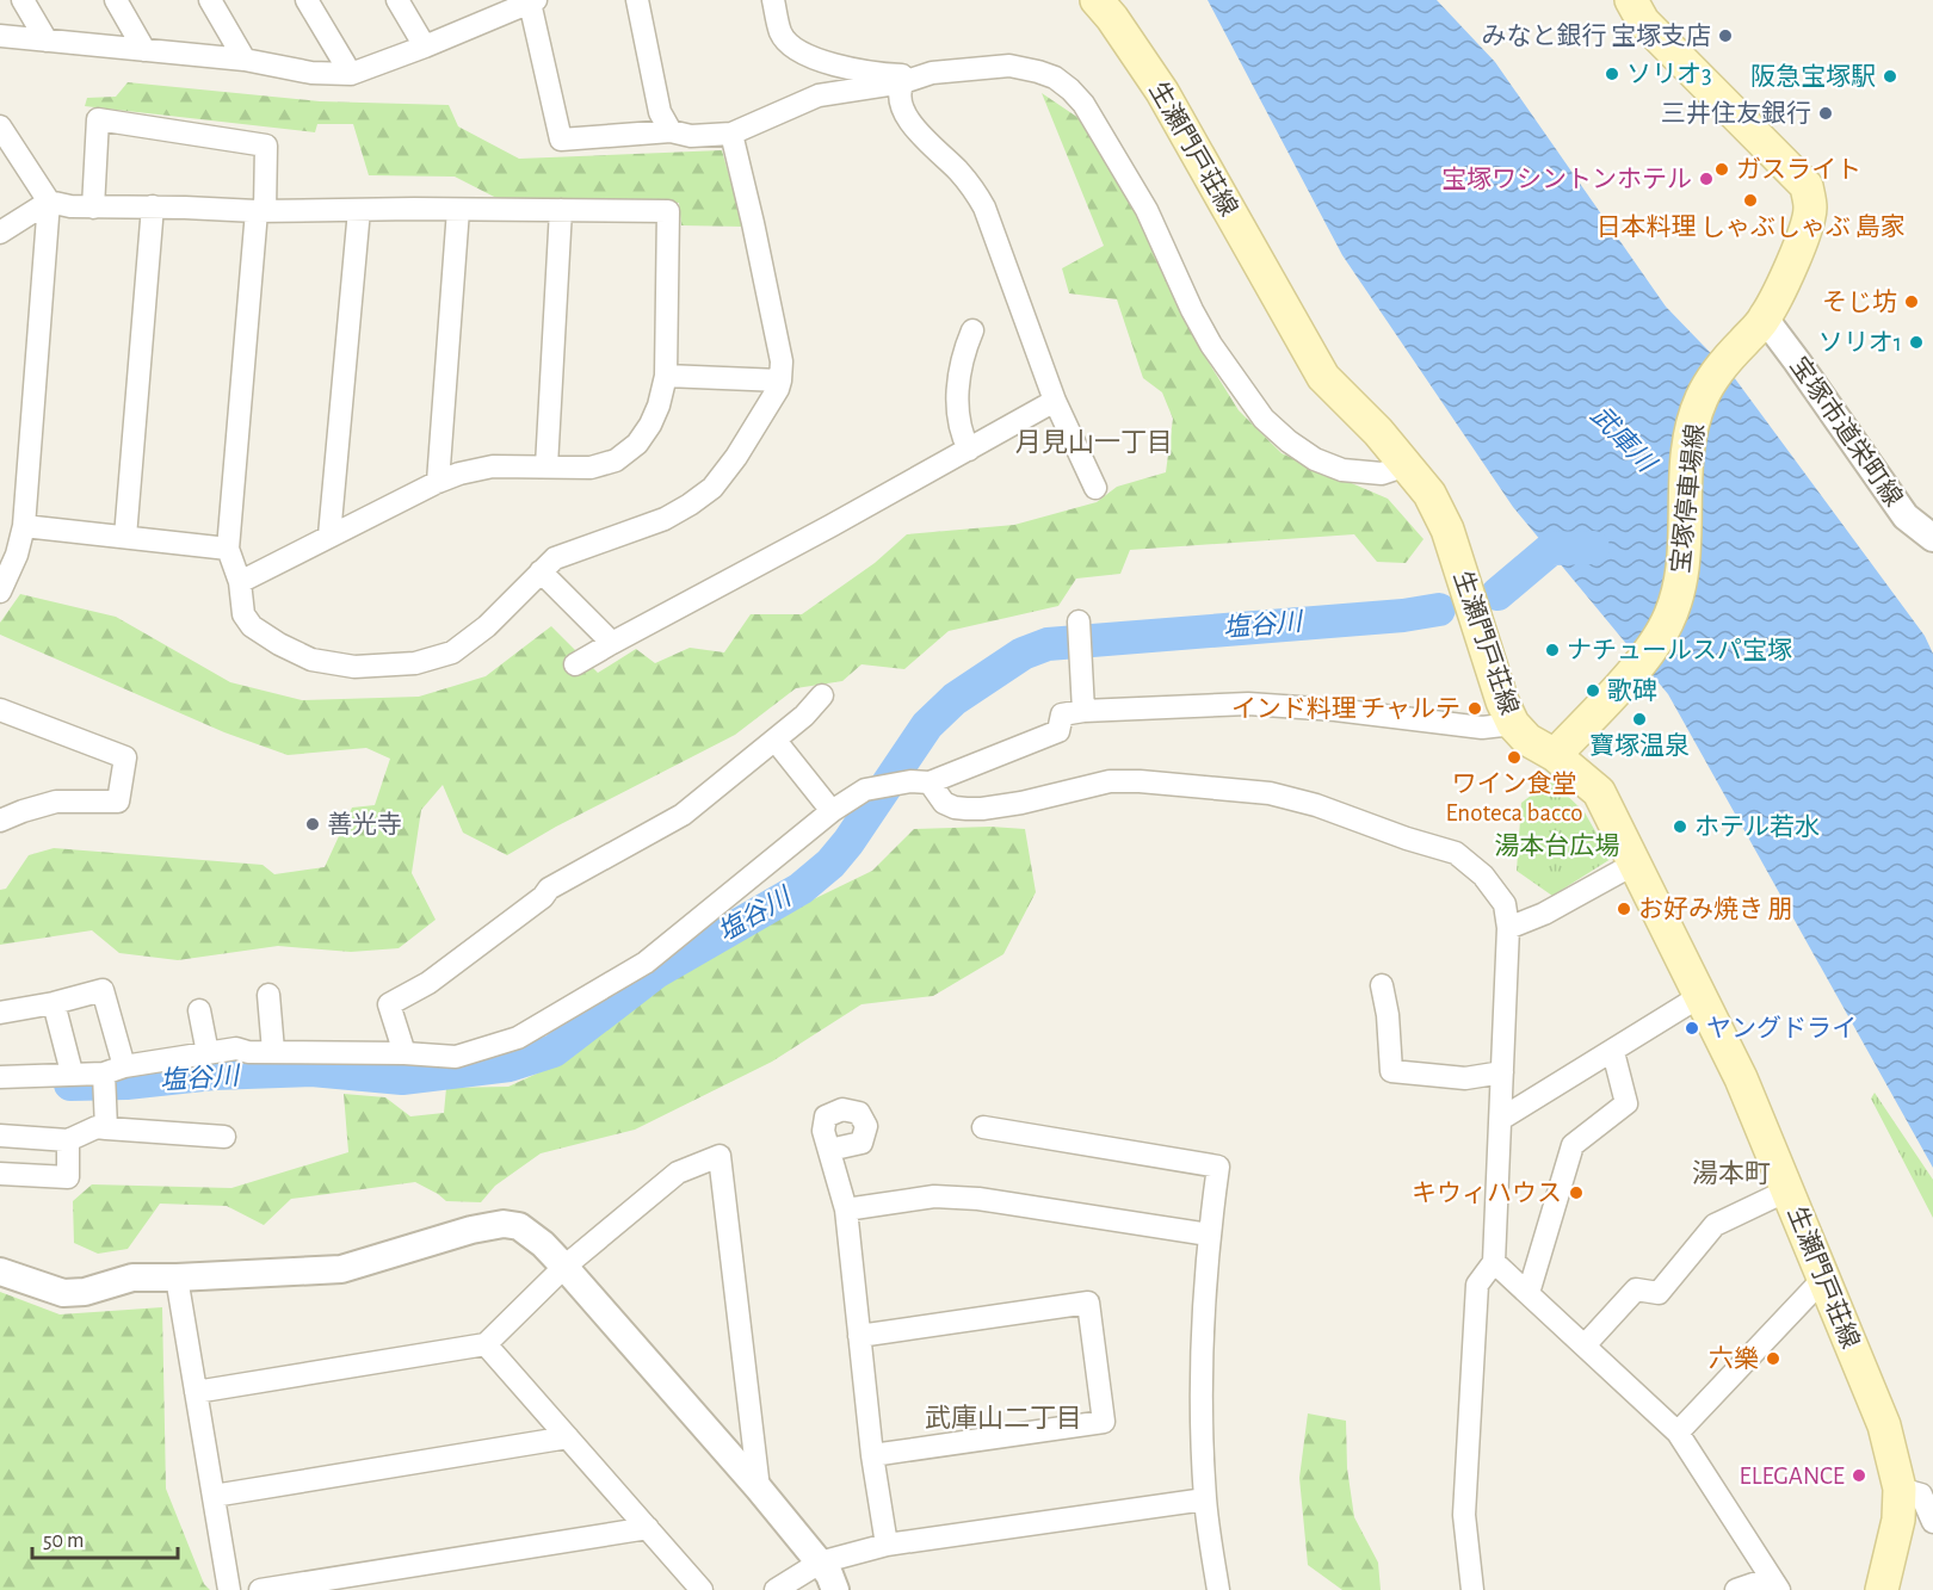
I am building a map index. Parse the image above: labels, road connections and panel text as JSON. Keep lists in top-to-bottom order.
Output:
{
  "streets": {
    "main road": ["生瀬門戸荘線", "宝塚停車場線"],
    "street": ["宝塚市道栄町線"]
  },
  "crossings": [
    ["生瀬門戸荘線", "宝塚停車場線"],
    ["宝塚市道栄町線", "宝塚停車場線"]
  ],
  "districts": ["月見山一丁目", "湯本町", "武庫山二丁目"],
  "water": ["武庫川", "塩谷川"],
  "parks": ["湯本台広場"],
  "places": [
    "みなと銀行 宝塚支店",
    "ソリオ3",
    "阪急宝塚駅",
    "三井住友銀行",
    "ガスライト",
    "宝塚ワシントンホテル",
    "日本料理 しゃぶしゃぶ 島家",
    "そじ坊",
    "ソリオ1",
    "ナチュールスパ宝塚",
    "歌碑",
    "インド料理 チャルテ",
    "寶塚温泉",
    "ワイン食堂 Enoteca bacco",
    "善光寺",
    "ホテル若水",
    "お好み焼き 朋",
    "ヤングドライ",
    "キウィハウス",
    "六樂",
    "ELEGANCE"
  ],
  "scale_bar": "50 m"
}
